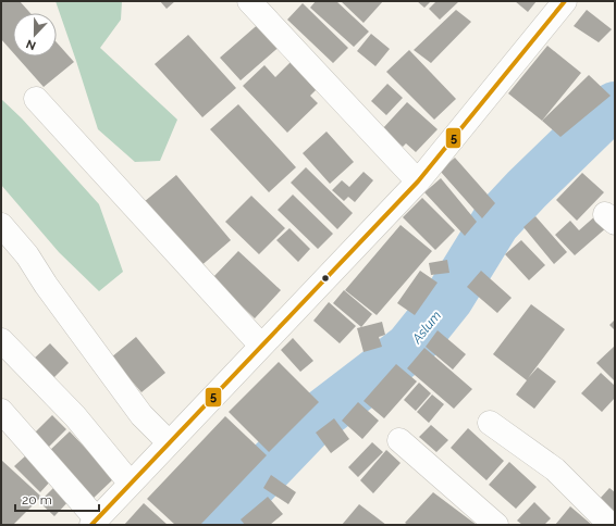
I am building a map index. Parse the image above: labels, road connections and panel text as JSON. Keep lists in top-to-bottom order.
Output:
{
  "water": ["Aslum"],
  "lines": ["transit line 5"],
  "scale_bar": "20 m",
  "north": "bottom"
}
